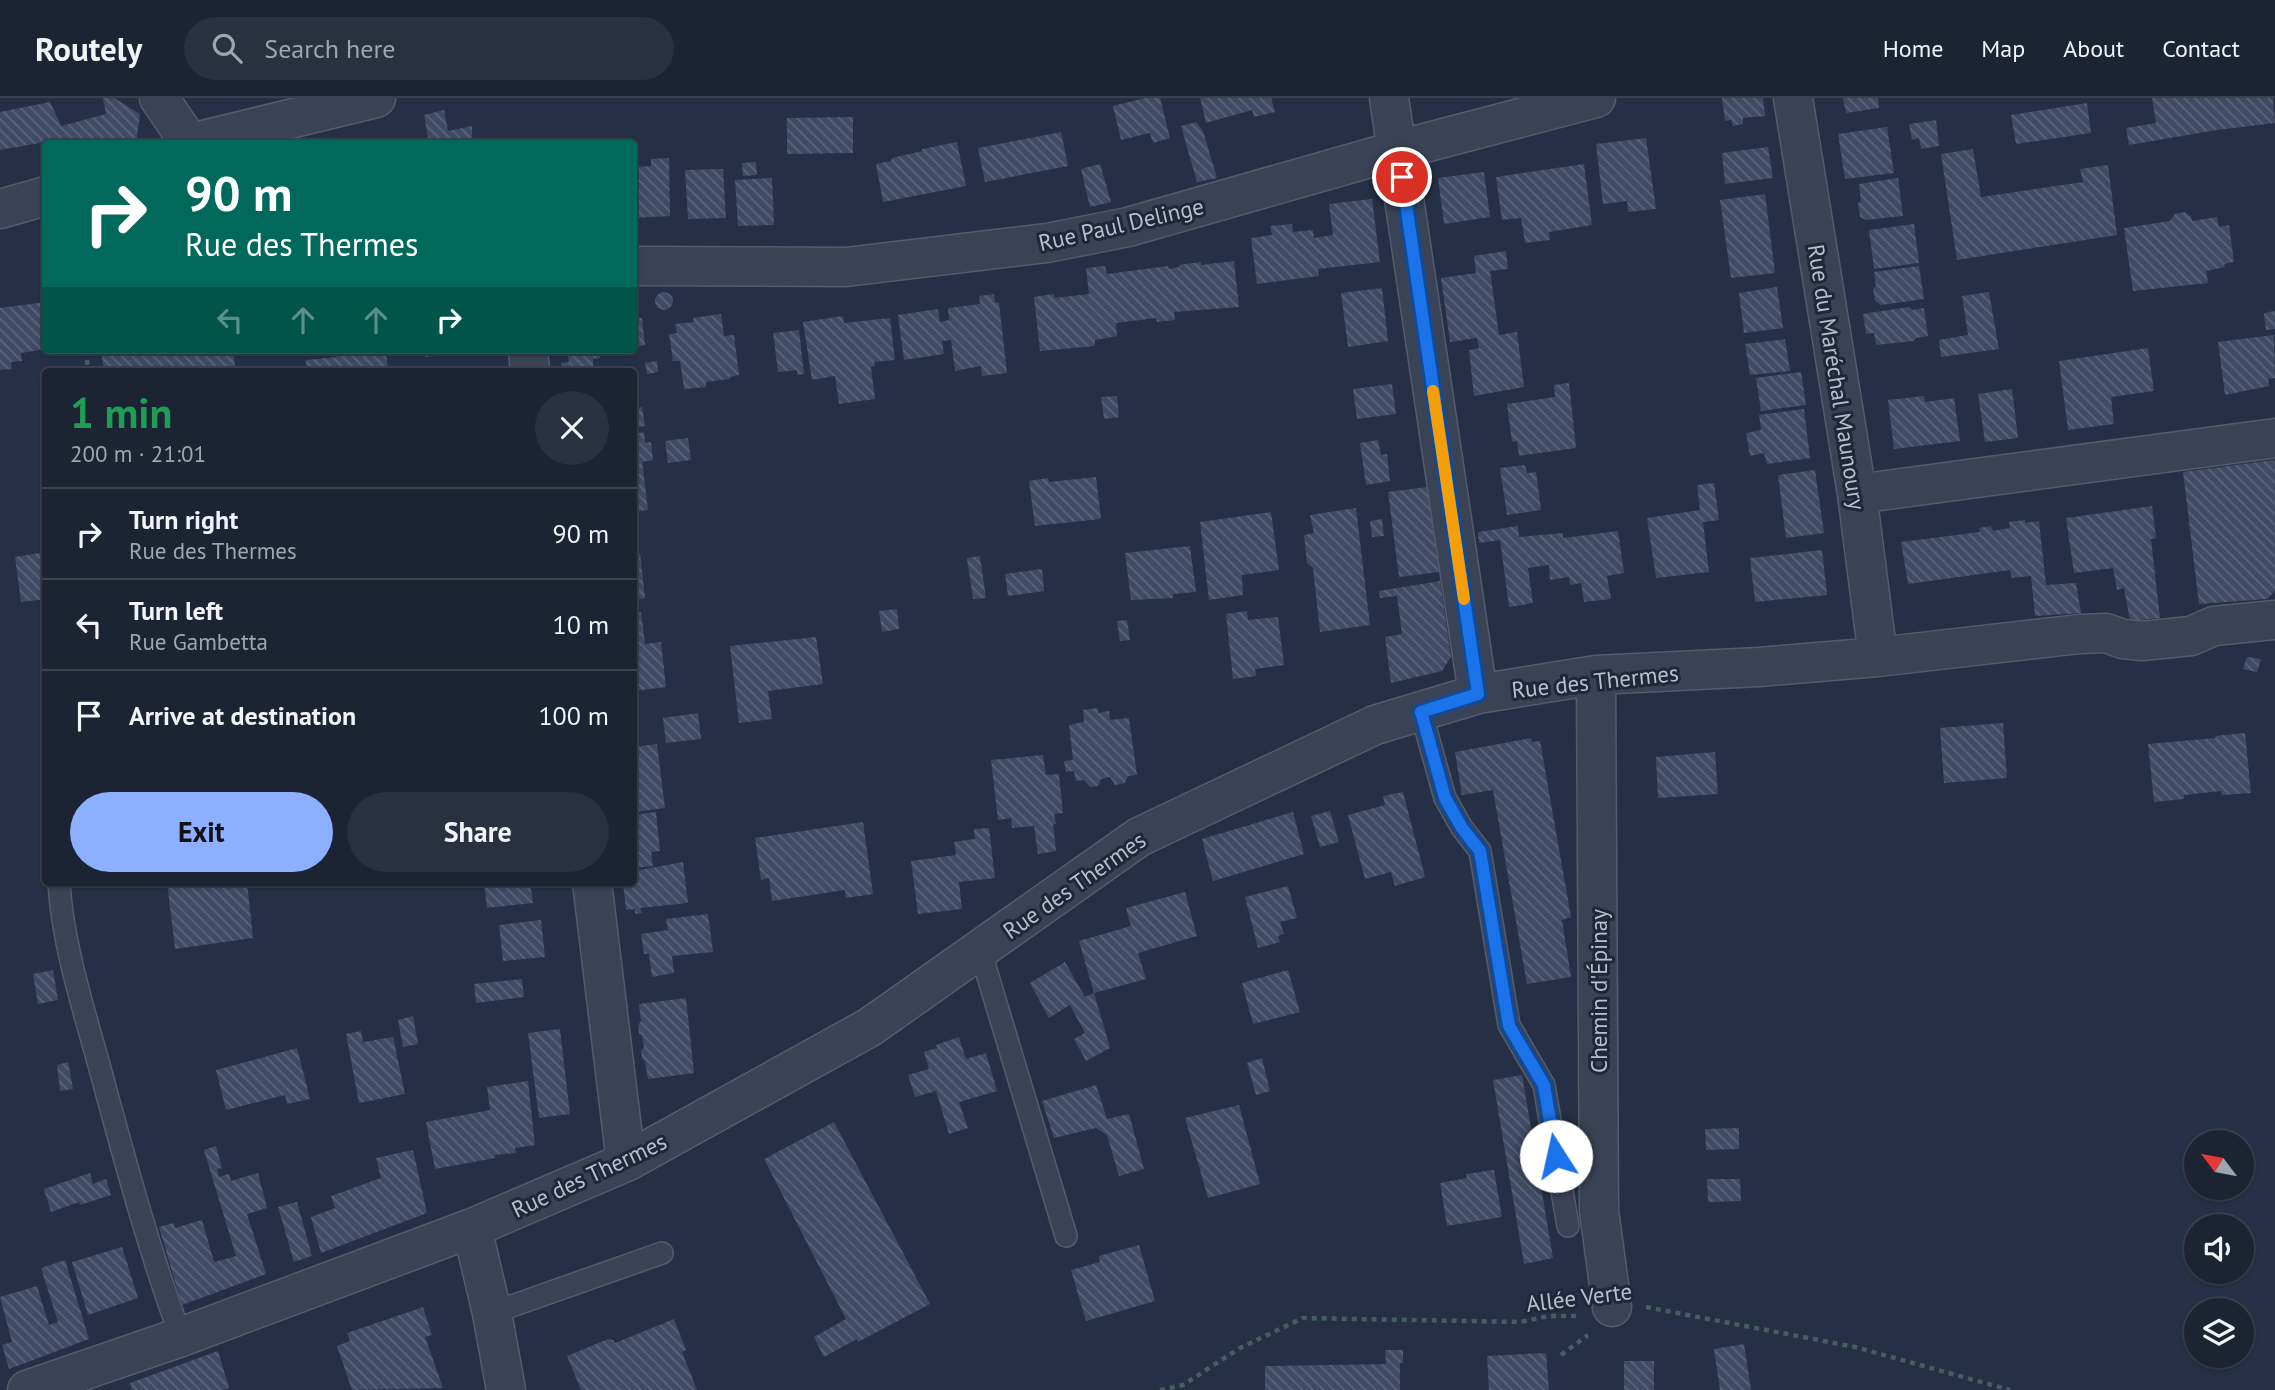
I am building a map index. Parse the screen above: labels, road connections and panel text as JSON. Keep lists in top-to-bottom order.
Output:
{
  "streets": {
    "street": [
      "Rue Paul Delinge",
      "Rue du Maréchal Maunoury",
      "Rue des Thermes",
      "Chemin d'Épinay"
    ],
    "path": ["Allée Verte"]
  },
  "crossings": [
    ["Rue du Maréchal Maunoury", "Rue des Thermes"],
    ["Rue des Thermes", "Chemin d'Épinay"],
    ["Chemin d'Épinay", "Allée Verte"]
  ],
  "north": "top left",
  "page": {
    "header": "Routely",
    "search": "Search here",
    "nav": [
      "Home",
      "Map",
      "About",
      "Contact"
    ],
    "turn": ["90 m", "Rue des Thermes"],
    "heading": ["1 min", "200 m · 21:01"],
    "list": [
      {
        "name": "Turn right",
        "note": "Rue des Thermes",
        "value": "90 m"
      },
      {
        "name": "Turn left",
        "note": "Rue Gambetta",
        "value": "10 m"
      },
      {
        "name": "Arrive at destination",
        "value": "100 m"
      }
    ],
    "buttons": ["Exit", "Share"]
  }
}
